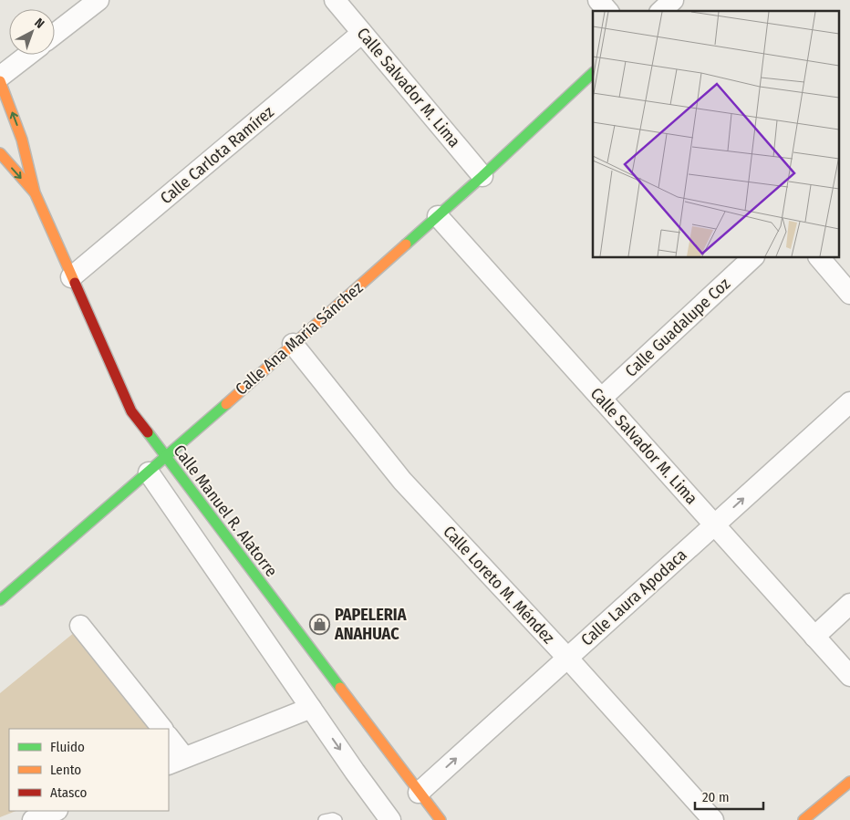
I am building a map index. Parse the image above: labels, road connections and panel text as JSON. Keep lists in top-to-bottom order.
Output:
{
  "streets": {
    "street": [
      "Calle Salvador M. Lima",
      "Calle Carlota Ramírez",
      "Calle Guadalupe Coz",
      "Calle Ana María Sánchez",
      "Calle Manuel R. Alatorre",
      "Calle Loreto M. Méndez",
      "Calle Laura Apodaca"
    ]
  },
  "crossings": [
    ["Calle Salvador M. Lima", "Calle Carlota Ramírez"],
    ["Calle Salvador M. Lima", "Calle Guadalupe Coz"],
    ["Calle Salvador M. Lima", "Calle Ana María Sánchez"],
    ["Calle Salvador M. Lima", "Calle Laura Apodaca"],
    ["Calle Carlota Ramírez", "Calle Manuel R. Alatorre"],
    ["Calle Ana María Sánchez", "Calle Manuel R. Alatorre"],
    ["Calle Ana María Sánchez", "Calle Loreto M. Méndez"],
    ["Calle Manuel R. Alatorre", "Calle Laura Apodaca"],
    ["Calle Loreto M. Méndez", "Calle Laura Apodaca"]
  ],
  "one_way": ["Calle Laura Apodaca"],
  "places": {
    "shop": ["PAPELERIA ANAHUAC"]
  },
  "legend": ["Fluido", "Lento", "Atasco"],
  "scale_bar": "20 m",
  "north": "top right"
}
